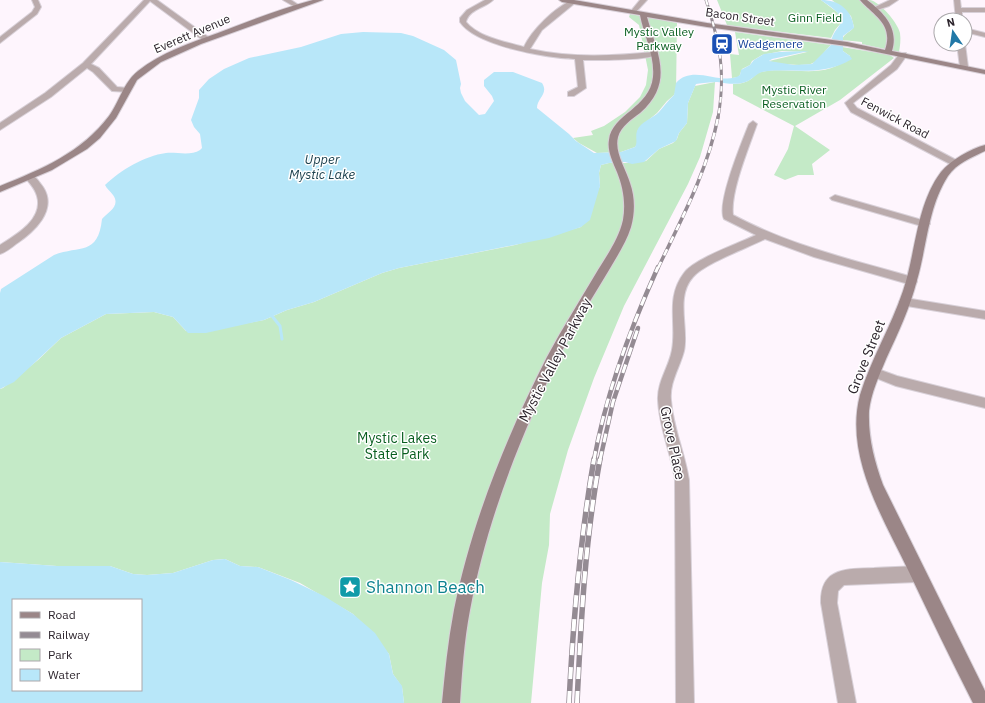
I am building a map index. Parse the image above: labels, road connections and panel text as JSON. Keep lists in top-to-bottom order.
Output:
{
  "streets": {
    "main road": [
      "Bacon Street",
      "Everett Avenue",
      "Grove Street",
      "Mystic Valley Parkway"
    ],
    "street": ["Fenwick Road", "Grove Place"]
  },
  "crossings": [
    ["Bacon Street", "Fenwick Road"],
    ["Bacon Street", "Mystic Valley Parkway"],
    ["Fenwick Road", "Grove Street"]
  ],
  "water": ["Upper Mystic Lake"],
  "parks": [
    "Ginn Field",
    "Mystic Valley Parkway",
    "Mystic River Reservation",
    "Mystic Lakes State Park"
  ],
  "places": {
    "station": ["Wedgemere"],
    "place": ["Shannon Beach"]
  },
  "legend": [
    "Road",
    "Railway",
    "Park",
    "Water"
  ],
  "north": "top"
}
